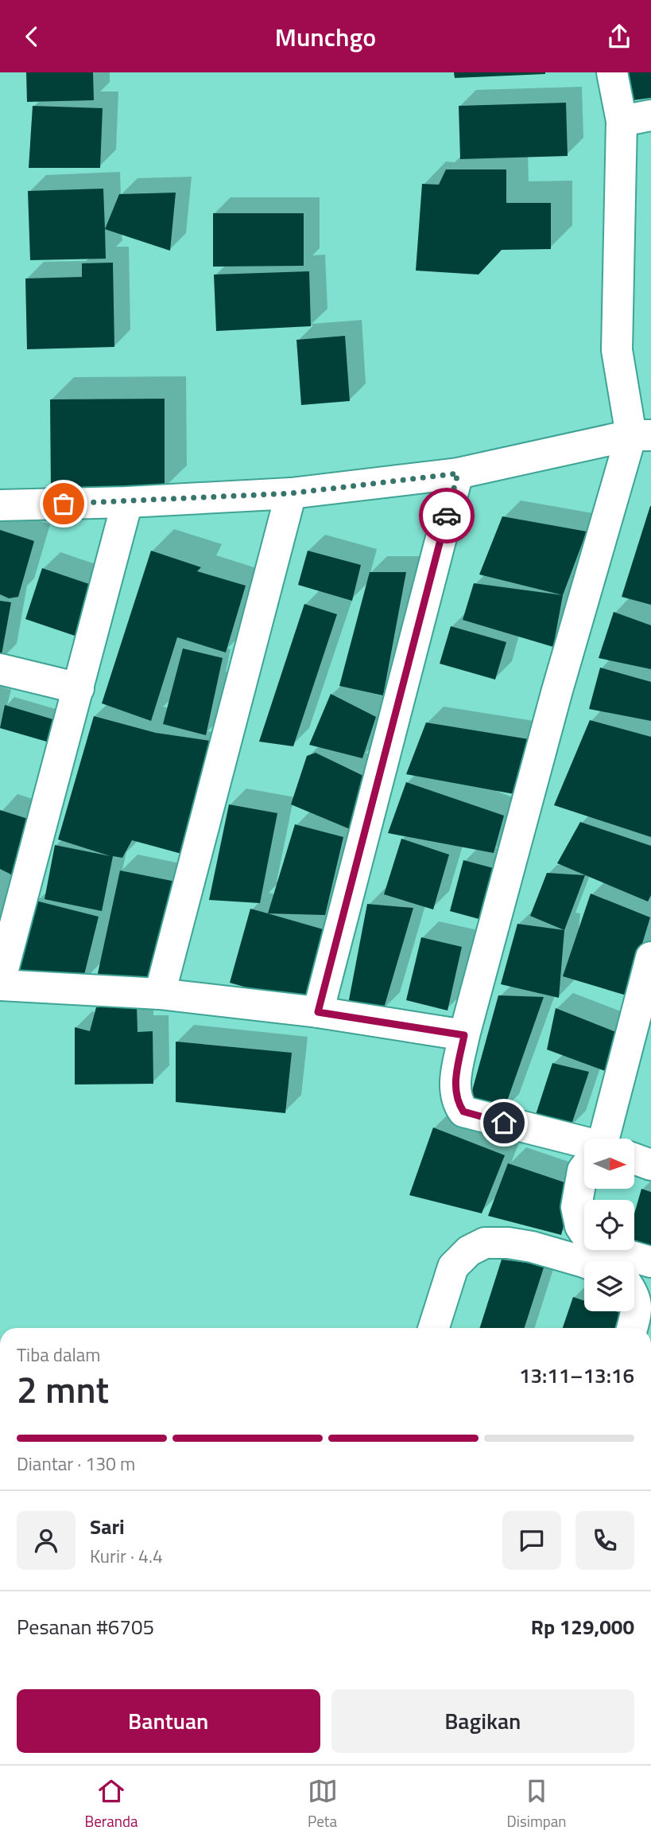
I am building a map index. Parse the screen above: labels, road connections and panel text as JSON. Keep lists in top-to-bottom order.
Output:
{
  "north": "right",
  "page": {
    "header": "Munchgo",
    "heading": ["2 mnt", "Tiba dalam", "13:11–13:16"],
    "panel": [
      "Sari",
      "Kurir · 4.4",
      "Pesanan #6705",
      "Rp 129,000"
    ],
    "bar": "Diantar · 130 m",
    "buttons": ["Bantuan", "Bagikan"],
    "tabs": ["Beranda", "Peta", "Disimpan"]
  }
}
